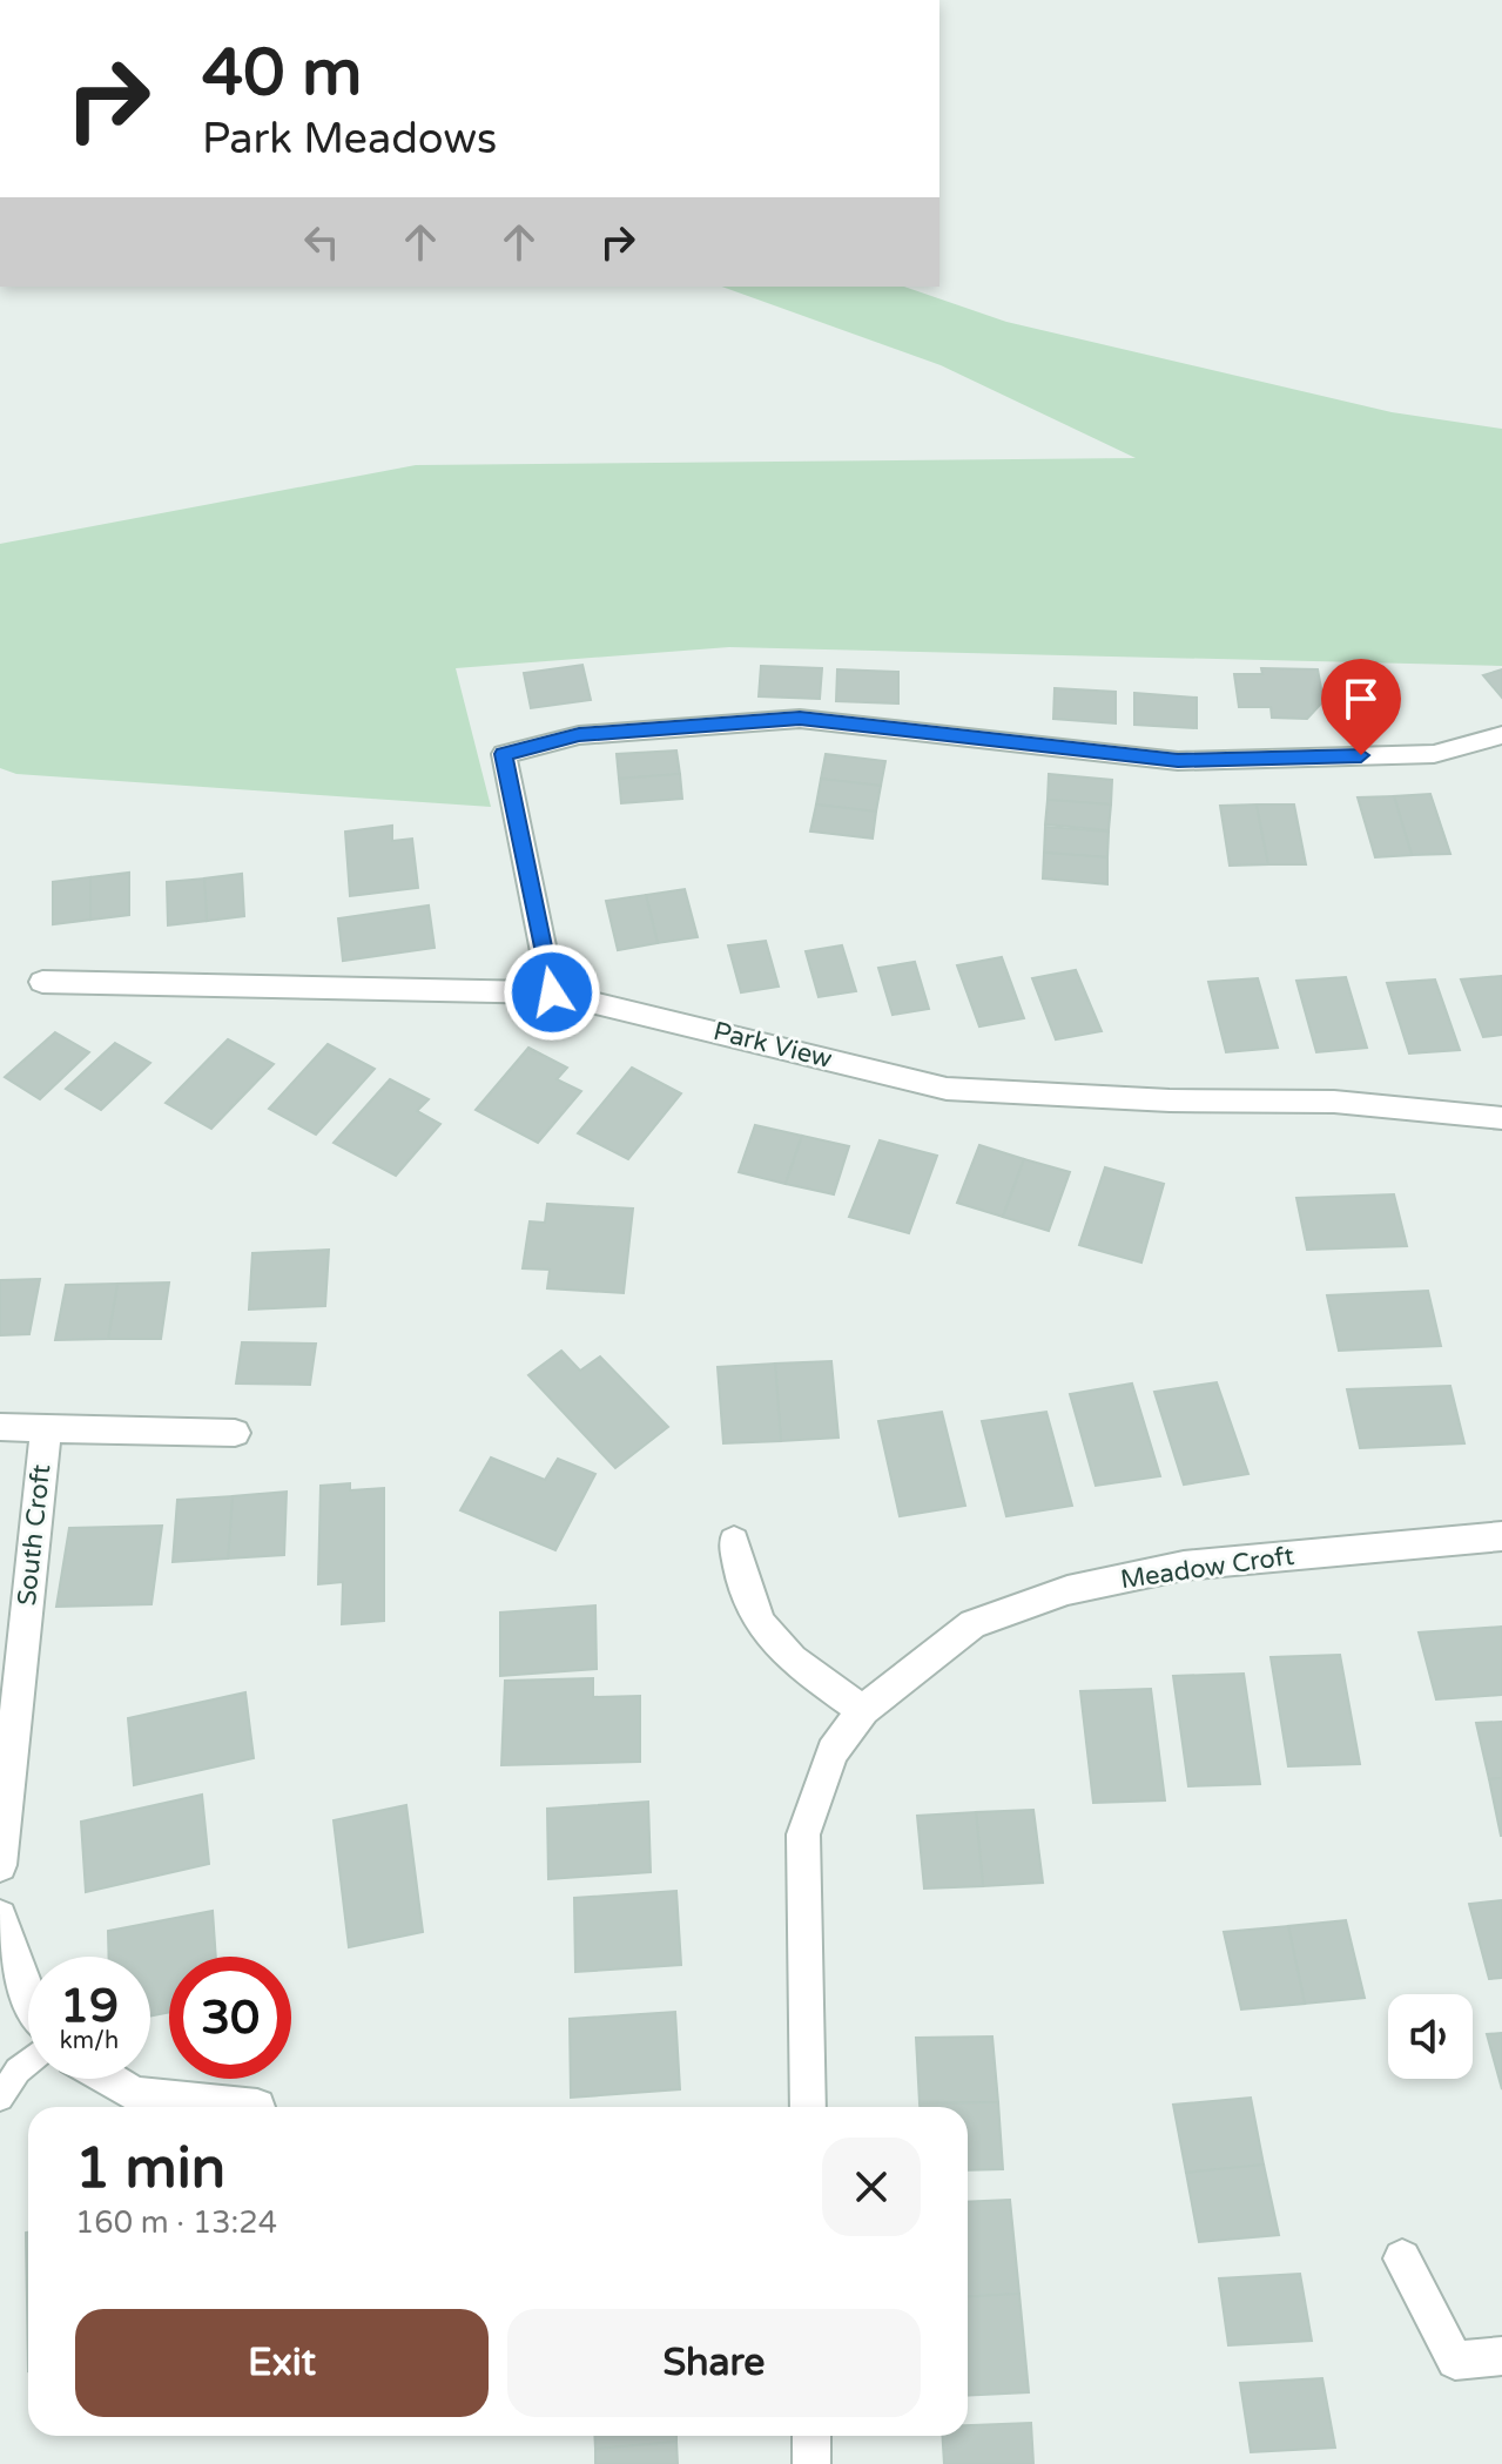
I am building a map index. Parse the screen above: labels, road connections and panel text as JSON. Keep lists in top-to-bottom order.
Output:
{
  "streets": {
    "street": ["Park View", "South Croft", "Meadow Croft"]
  },
  "page": {
    "turn": ["40 m", "Park Meadows"],
    "speed": "19 km/h",
    "limit": "30",
    "heading": ["1 min", "160 m · 13:24"],
    "buttons": ["Exit", "Share"]
  }
}
